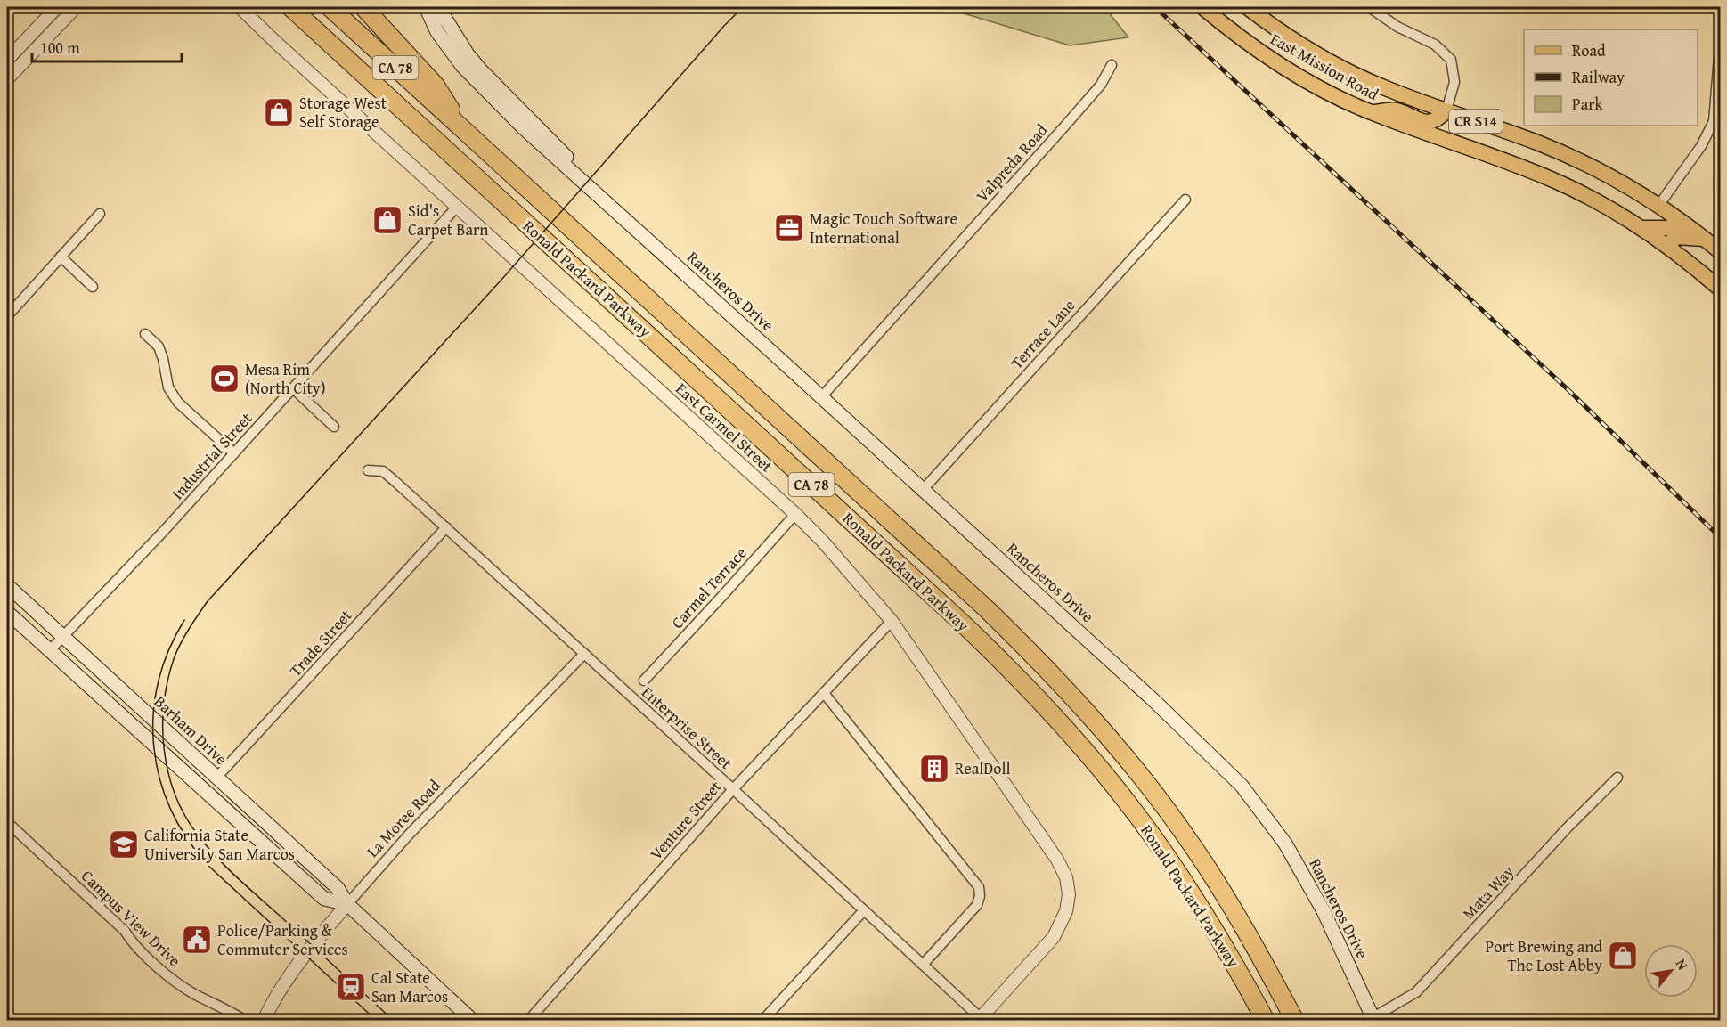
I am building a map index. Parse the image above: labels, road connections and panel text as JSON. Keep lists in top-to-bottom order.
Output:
{
  "streets": {
    "highway": ["CA 78", "Ronald Packard Parkway"],
    "main road": [
      "East Mission Road",
      "CR S14",
      "Rancheros Drive",
      "Barham Drive"
    ],
    "street": [
      "Valpreda Road",
      "Terrace Lane",
      "East Carmel Street",
      "Industrial Street",
      "Carmel Terrace",
      "Trade Street",
      "Enterprise Street",
      "La Moree Road",
      "Venture Street",
      "Mata Way",
      "Campus View Drive"
    ]
  },
  "crossings": [
    ["Valpreda Road", "Rancheros Drive"],
    ["Rancheros Drive", "Terrace Lane"],
    ["Rancheros Drive", "Mata Way"],
    ["East Carmel Street", "Industrial Street"],
    ["East Carmel Street", "Carmel Terrace"],
    ["East Carmel Street", "Enterprise Street"],
    ["East Carmel Street", "Venture Street"],
    ["Industrial Street", "Barham Drive"],
    ["Trade Street", "Enterprise Street"],
    ["Trade Street", "Barham Drive"],
    ["Enterprise Street", "La Moree Road"],
    ["Enterprise Street", "Venture Street"],
    ["Barham Drive", "La Moree Road"]
  ],
  "places": {
    "shop": ["Storage West Self Storage", "Sid's Carpet Barn", "Port Brewing and The Lost Abby"],
    "office": ["Magic Touch Software International"],
    "sports": ["Mesa Rim (North City)"],
    "building": ["RealDoll"],
    "school or university": ["California State University San Marcos"],
    "public building": ["Police/Parking & Commuter Services"],
    "station": ["Cal State San Marcos"]
  },
  "legend": ["Road", "Railway", "Park"],
  "scale_bar": "100 m",
  "north": "top right"
}
